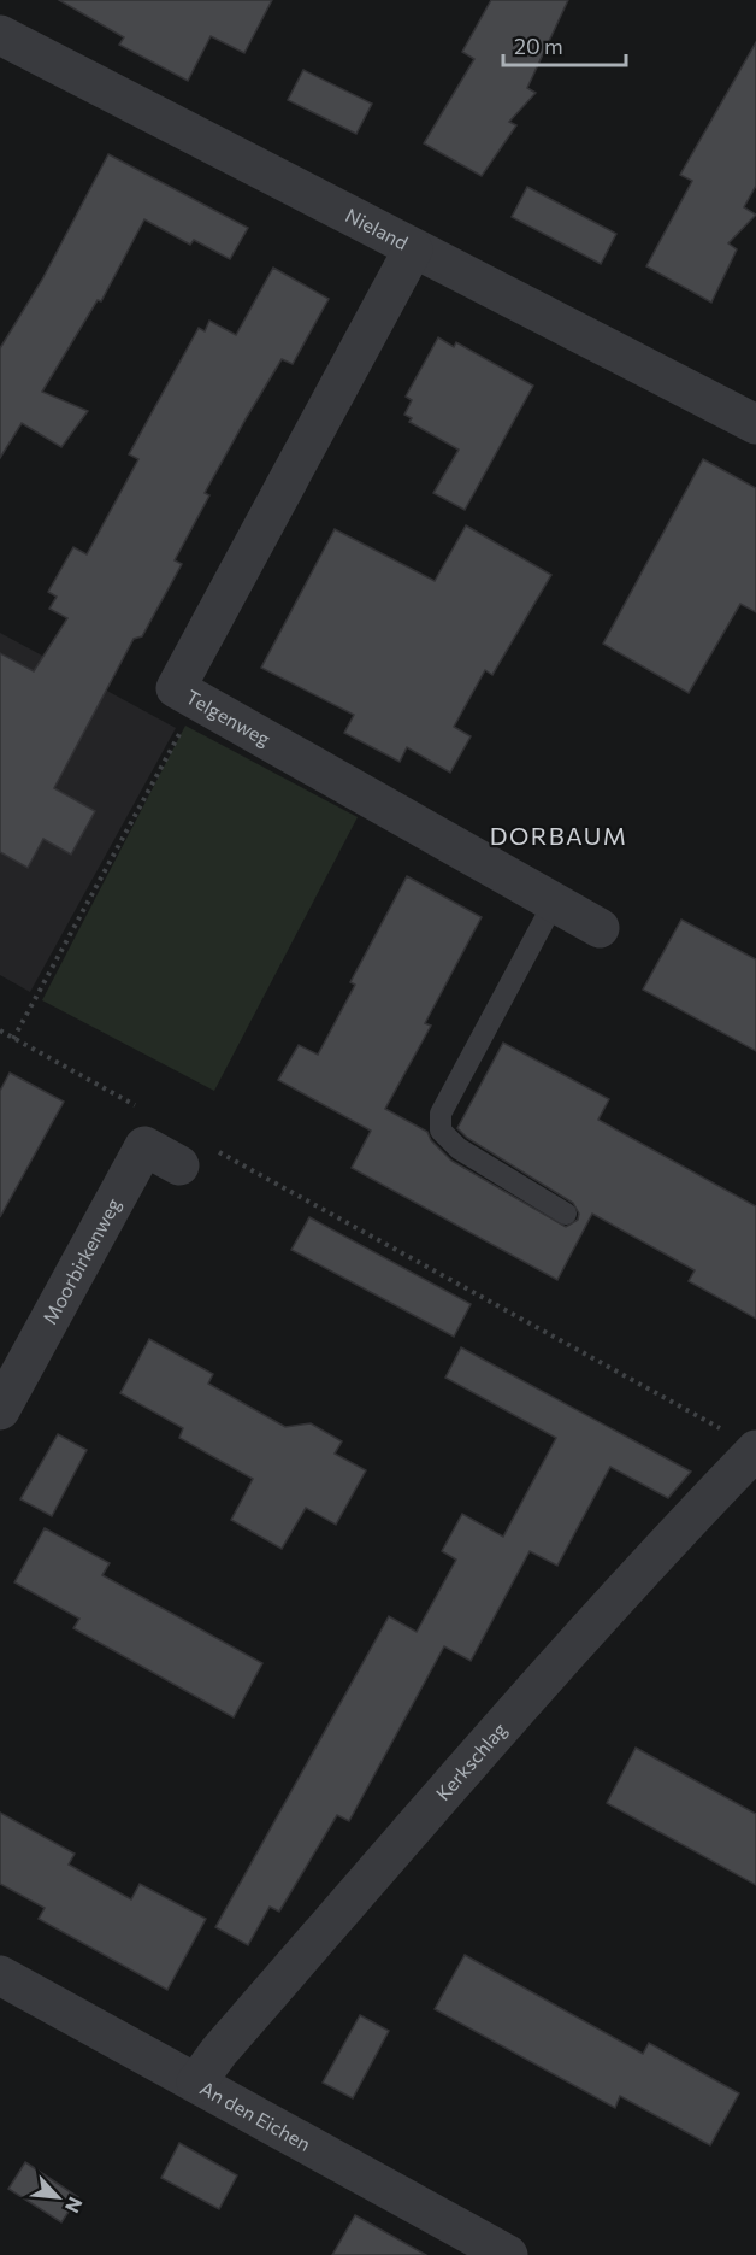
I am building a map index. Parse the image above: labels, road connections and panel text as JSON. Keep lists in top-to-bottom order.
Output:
{
  "streets": {
    "street": [
      "Nieland",
      "Telgenweg",
      "Moorbirkenweg",
      "Kerkschlag",
      "An den Eichen"
    ]
  },
  "crossings": [
    ["Nieland", "Telgenweg"],
    ["Kerkschlag", "An den Eichen"]
  ],
  "districts": ["DORBAUM"],
  "scale_bar": "20 m",
  "north": "bottom right"
}
